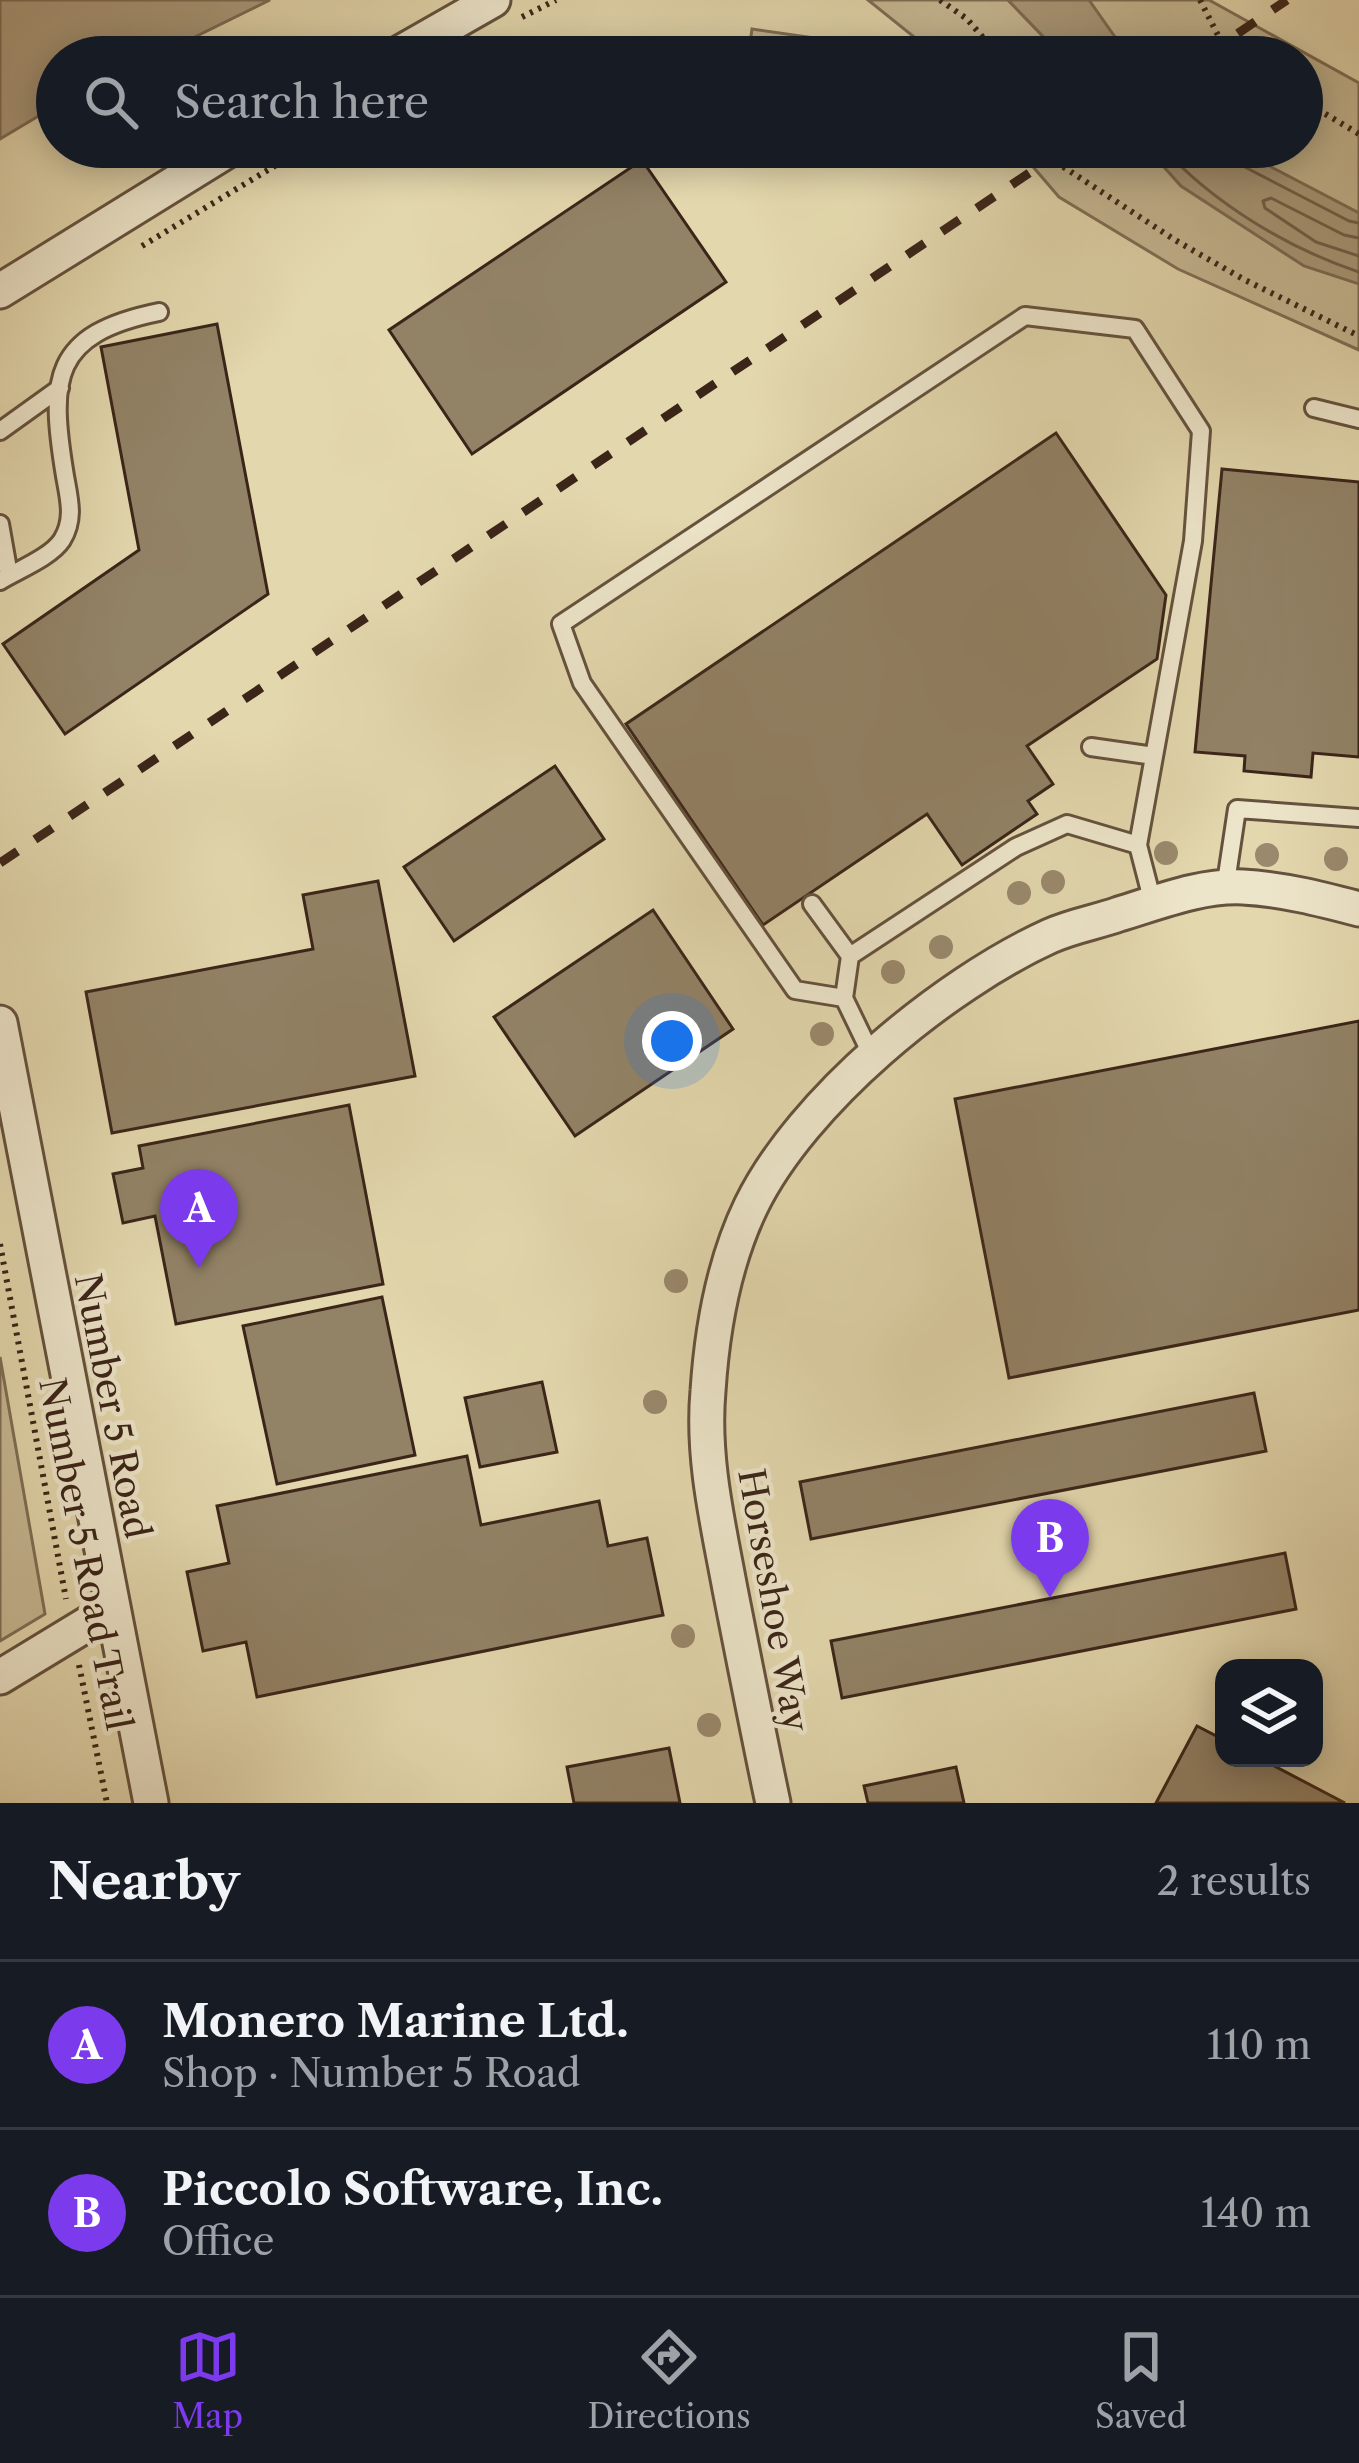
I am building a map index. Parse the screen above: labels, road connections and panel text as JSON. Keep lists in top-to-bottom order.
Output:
{
  "streets": {
    "street": ["Number 5 Road", "Horseshoe Way"],
    "path": ["Number 5 Road Trail"]
  },
  "page": {
    "search": "Search here",
    "pins": ["A", "B"],
    "heading": ["Nearby", "2 results"],
    "list": [
      {
        "mark": "A",
        "name": "Monero Marine Ltd.",
        "note": "Shop · Number 5 Road",
        "value": "110 m"
      },
      {
        "mark": "B",
        "name": "Piccolo Software, Inc.",
        "note": "Office",
        "value": "140 m"
      }
    ],
    "nav": ["Map", "Directions", "Saved"]
  }
}
